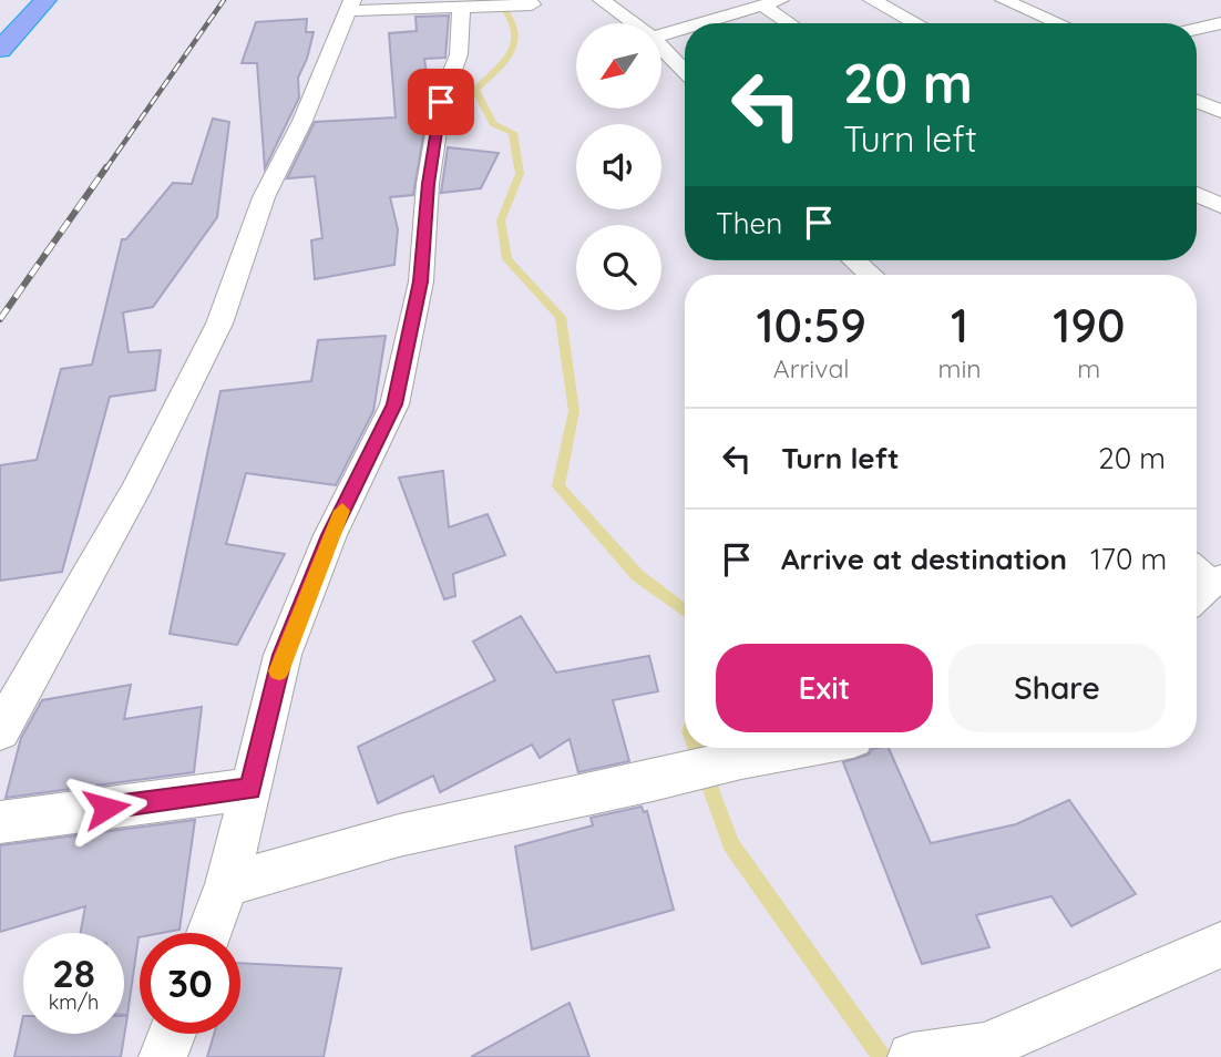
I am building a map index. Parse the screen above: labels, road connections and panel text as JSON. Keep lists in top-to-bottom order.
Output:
{
  "north": "bottom left",
  "page": {
    "turn": ["20 m", "Turn left"],
    "then": "Then",
    "eta": [
      "10:59",
      "Arrival",
      "1",
      "min",
      "190",
      "m"
    ],
    "list": [
      {
        "name": "Turn left",
        "value": "20 m"
      },
      {
        "name": "Arrive at destination",
        "value": "170 m"
      }
    ],
    "buttons": ["Exit", "Share"],
    "speed": "28 km/h",
    "limit": "30"
  }
}
